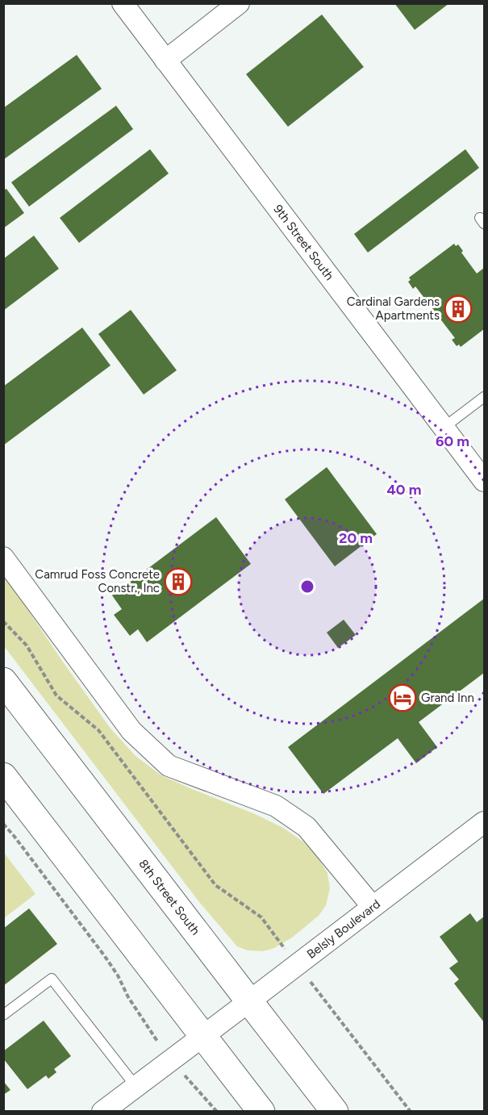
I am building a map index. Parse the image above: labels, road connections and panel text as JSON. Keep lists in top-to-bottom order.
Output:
{
  "streets": {
    "main road": ["8th Street South"],
    "street": ["9th Street South", "Belsly Boulevard"]
  },
  "crossings": [
    ["8th Street South", "Belsly Boulevard"]
  ],
  "places": {
    "building": ["Cardinal Gardens Apartments", "Camrud Foss Concrete Constr., Inc"],
    "hotel": ["Grand Inn"]
  },
  "rings": ["60 m", "40 m", "20 m"]
}
